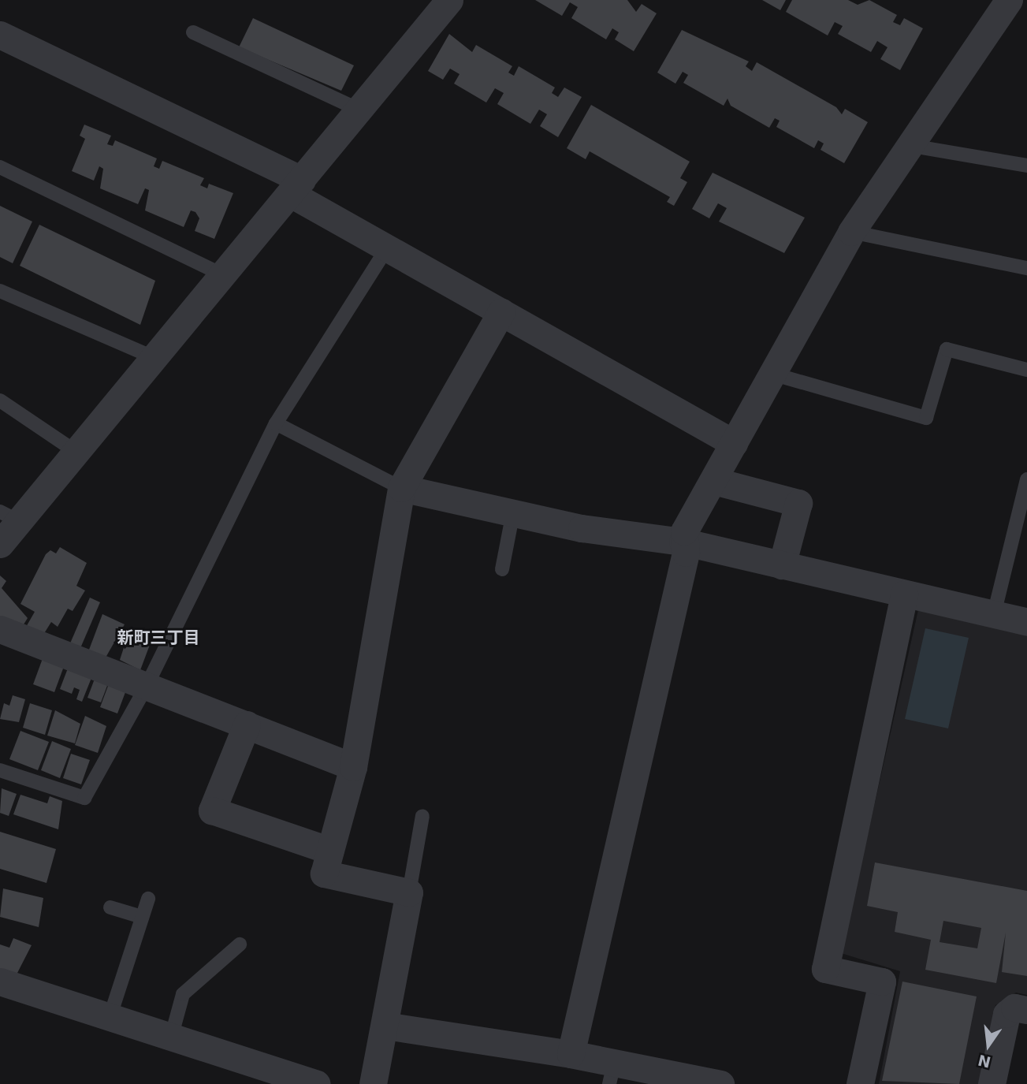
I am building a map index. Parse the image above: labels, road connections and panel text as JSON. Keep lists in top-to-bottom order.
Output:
{
  "districts": ["新町三丁目"],
  "north": "bottom"
}
